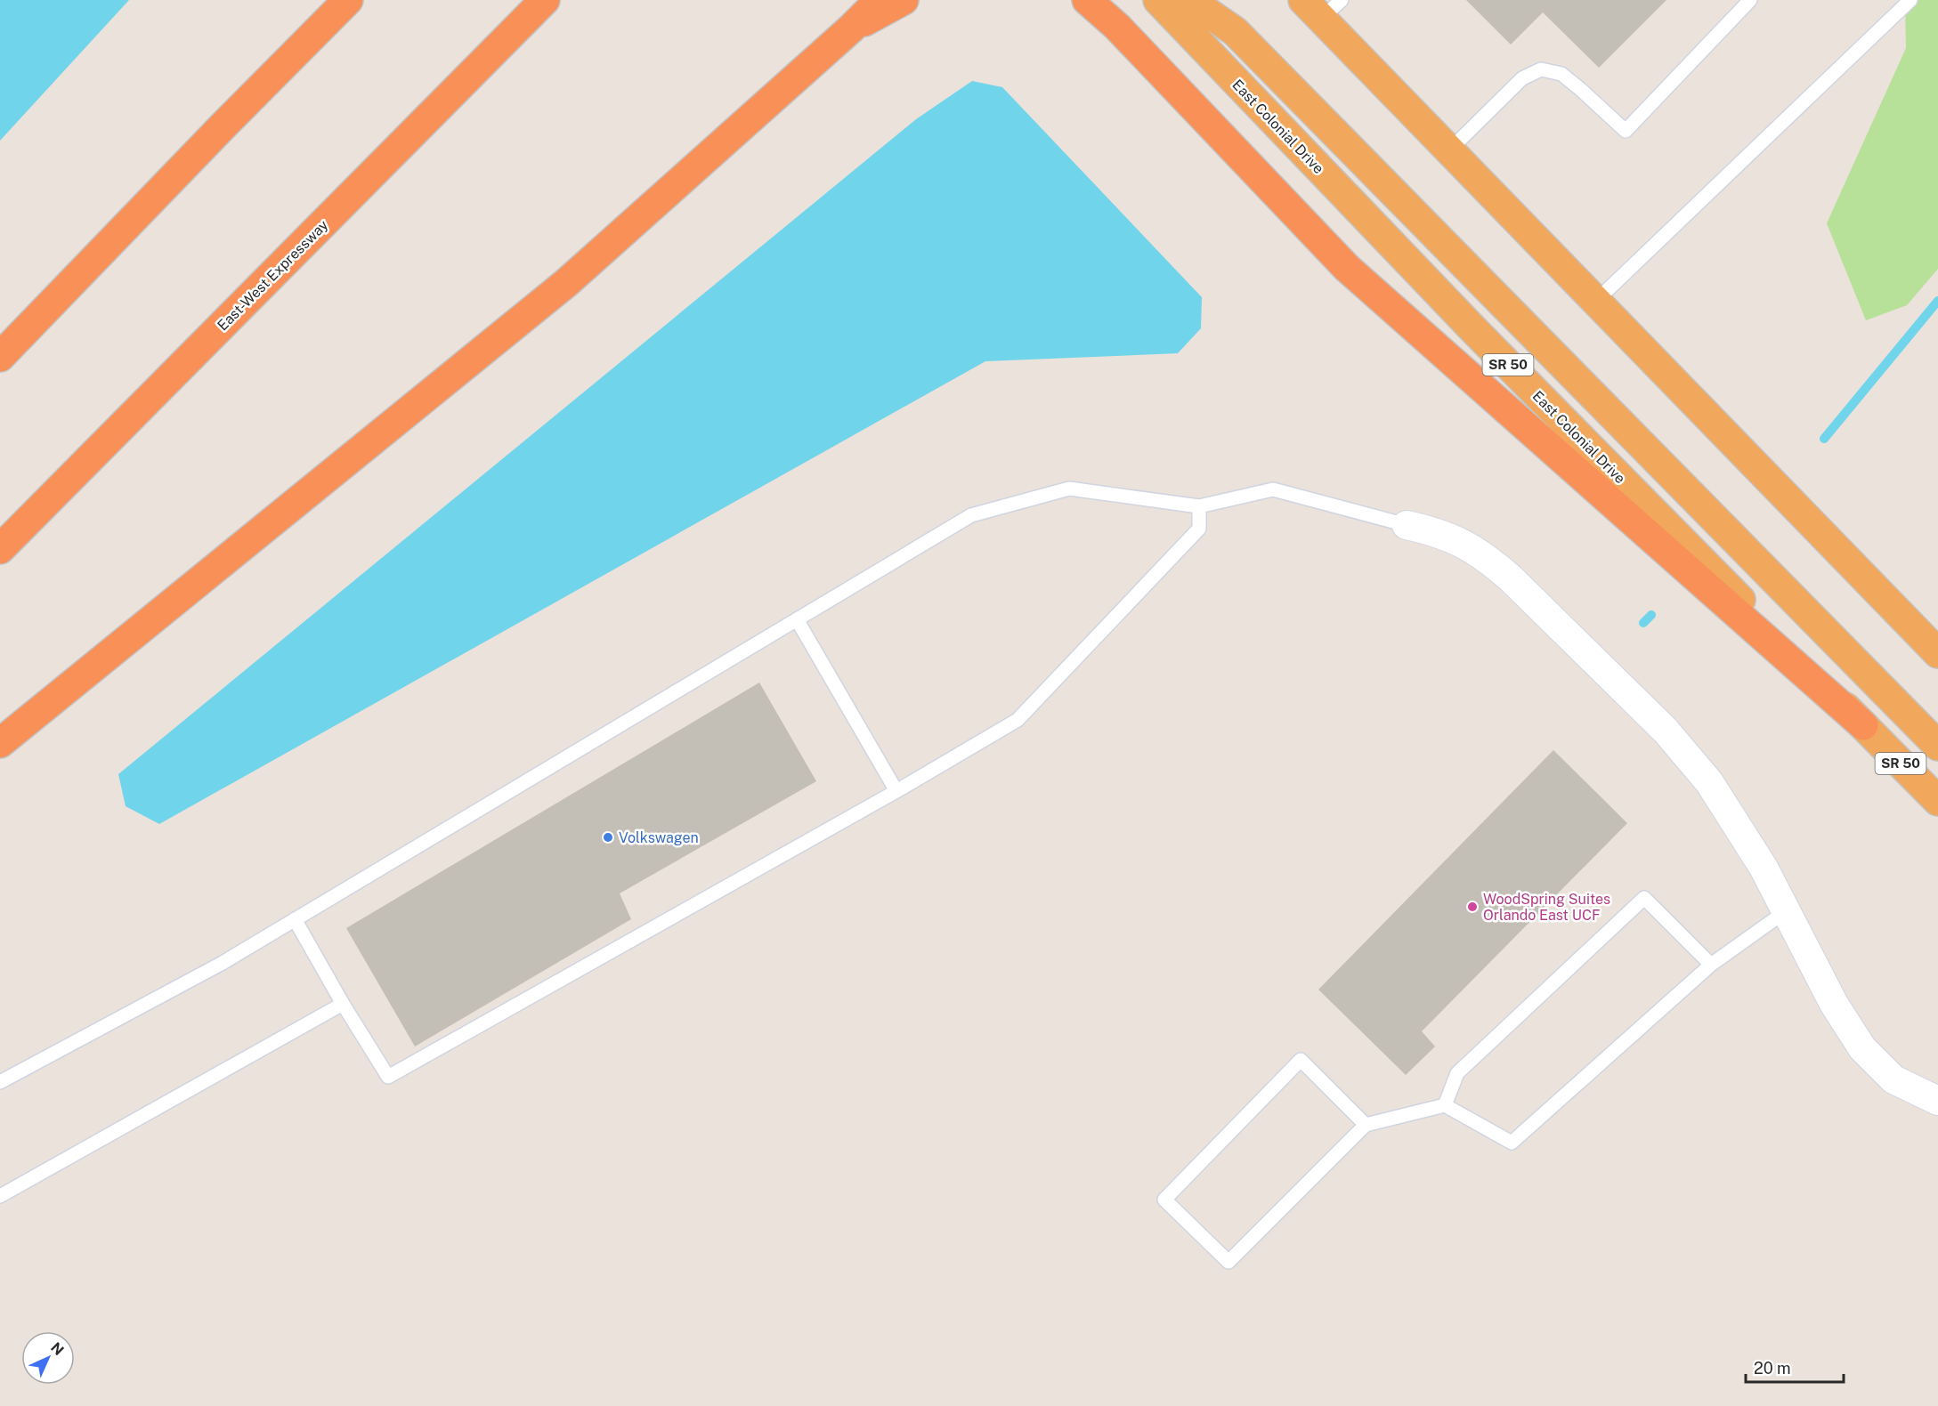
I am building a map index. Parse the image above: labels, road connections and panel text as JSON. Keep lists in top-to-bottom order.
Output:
{
  "streets": {
    "highway": ["East Colonial Drive", "East-West Expressway", "SR 50"]
  },
  "places": ["Volkswagen", "WoodSpring Suites Orlando East UCF"],
  "scale_bar": "20 m",
  "north": "top right"
}
